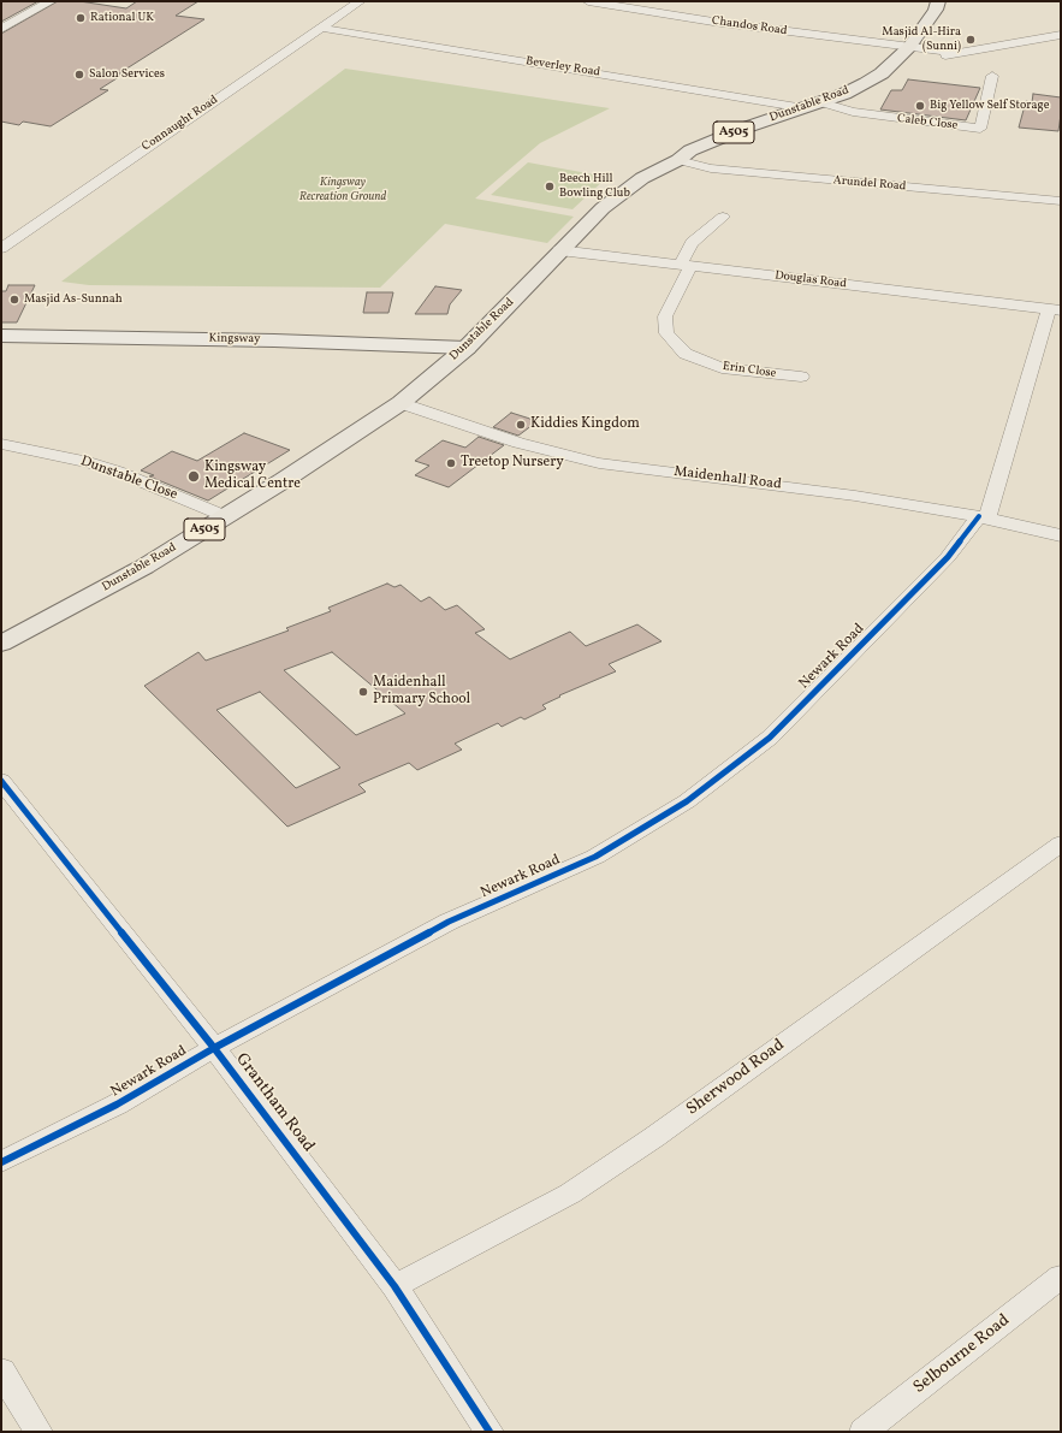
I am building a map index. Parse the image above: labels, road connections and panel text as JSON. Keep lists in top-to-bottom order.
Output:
{
  "streets": {
    "main road": ["Dunstable Road", "A505"],
    "street": [
      "Chandos Road",
      "Beverley Road",
      "Caleb Close",
      "Connaught Road",
      "Arundel Road",
      "Douglas Road",
      "Kingsway",
      "Erin Close",
      "Dunstable Close",
      "Maidenhall Road",
      "Newark Road",
      "Sherwood Road",
      "Grantham Road",
      "Selbourne Road"
    ]
  },
  "crossings": [
    ["Chandos Road", "Dunstable Road"],
    ["Beverley Road", "Dunstable Road"],
    ["Beverley Road", "Connaught Road"],
    ["Dunstable Road", "Caleb Close"],
    ["Dunstable Road", "Arundel Road"],
    ["Dunstable Road", "Douglas Road"],
    ["Dunstable Road", "Kingsway"],
    ["Dunstable Road", "Dunstable Close"],
    ["Dunstable Road", "Maidenhall Road"],
    ["Douglas Road", "Erin Close"],
    ["Douglas Road", "Newark Road"],
    ["Maidenhall Road", "Newark Road"],
    ["Newark Road", "Grantham Road"],
    ["Sherwood Road", "Grantham Road"]
  ],
  "parks": ["Kingsway Recreation Ground"],
  "places": [
    "Rational UK",
    "Masjid Al-Hira (Sunni)",
    "Salon Services",
    "Big Yellow Self Storage",
    "Beech Hill Bowling Club",
    "Masjid As-Sunnah",
    "Kiddies Kingdom",
    "Treetop Nursery",
    "Kingsway Medical Centre",
    "Maidenhall Primary School"
  ]
}
